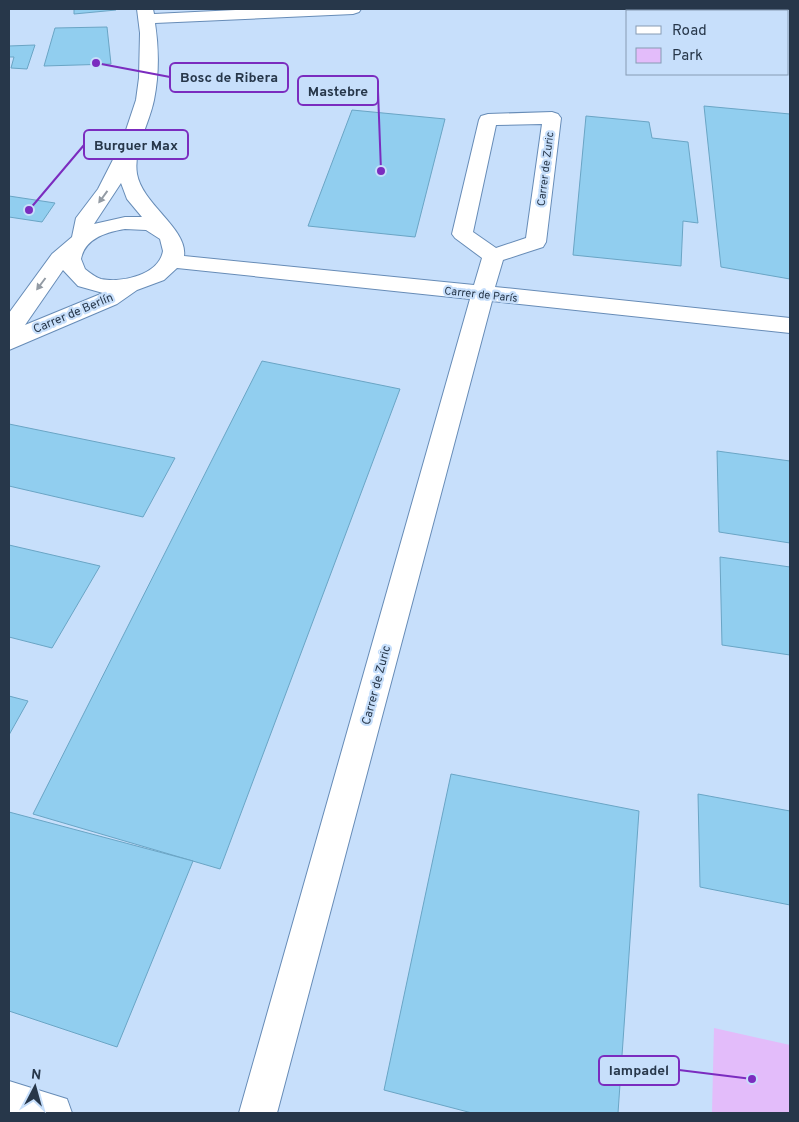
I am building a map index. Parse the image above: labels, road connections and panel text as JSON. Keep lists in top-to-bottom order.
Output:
{
  "streets": {
    "street": ["Carrer de Zuric", "Carrer de París", "Carrer de Berlín"]
  },
  "crossings": [
    ["Carrer de Zuric", "Carrer de París"],
    ["Carrer de París", "Carrer de Berlín"]
  ],
  "one_way": ["Carrer de Berlín"],
  "places": [
    "Bosc de Ribera",
    "Mastebre",
    "Burguer Max",
    "Iampadel"
  ],
  "legend": ["Road", "Park"],
  "north": "top"
}
